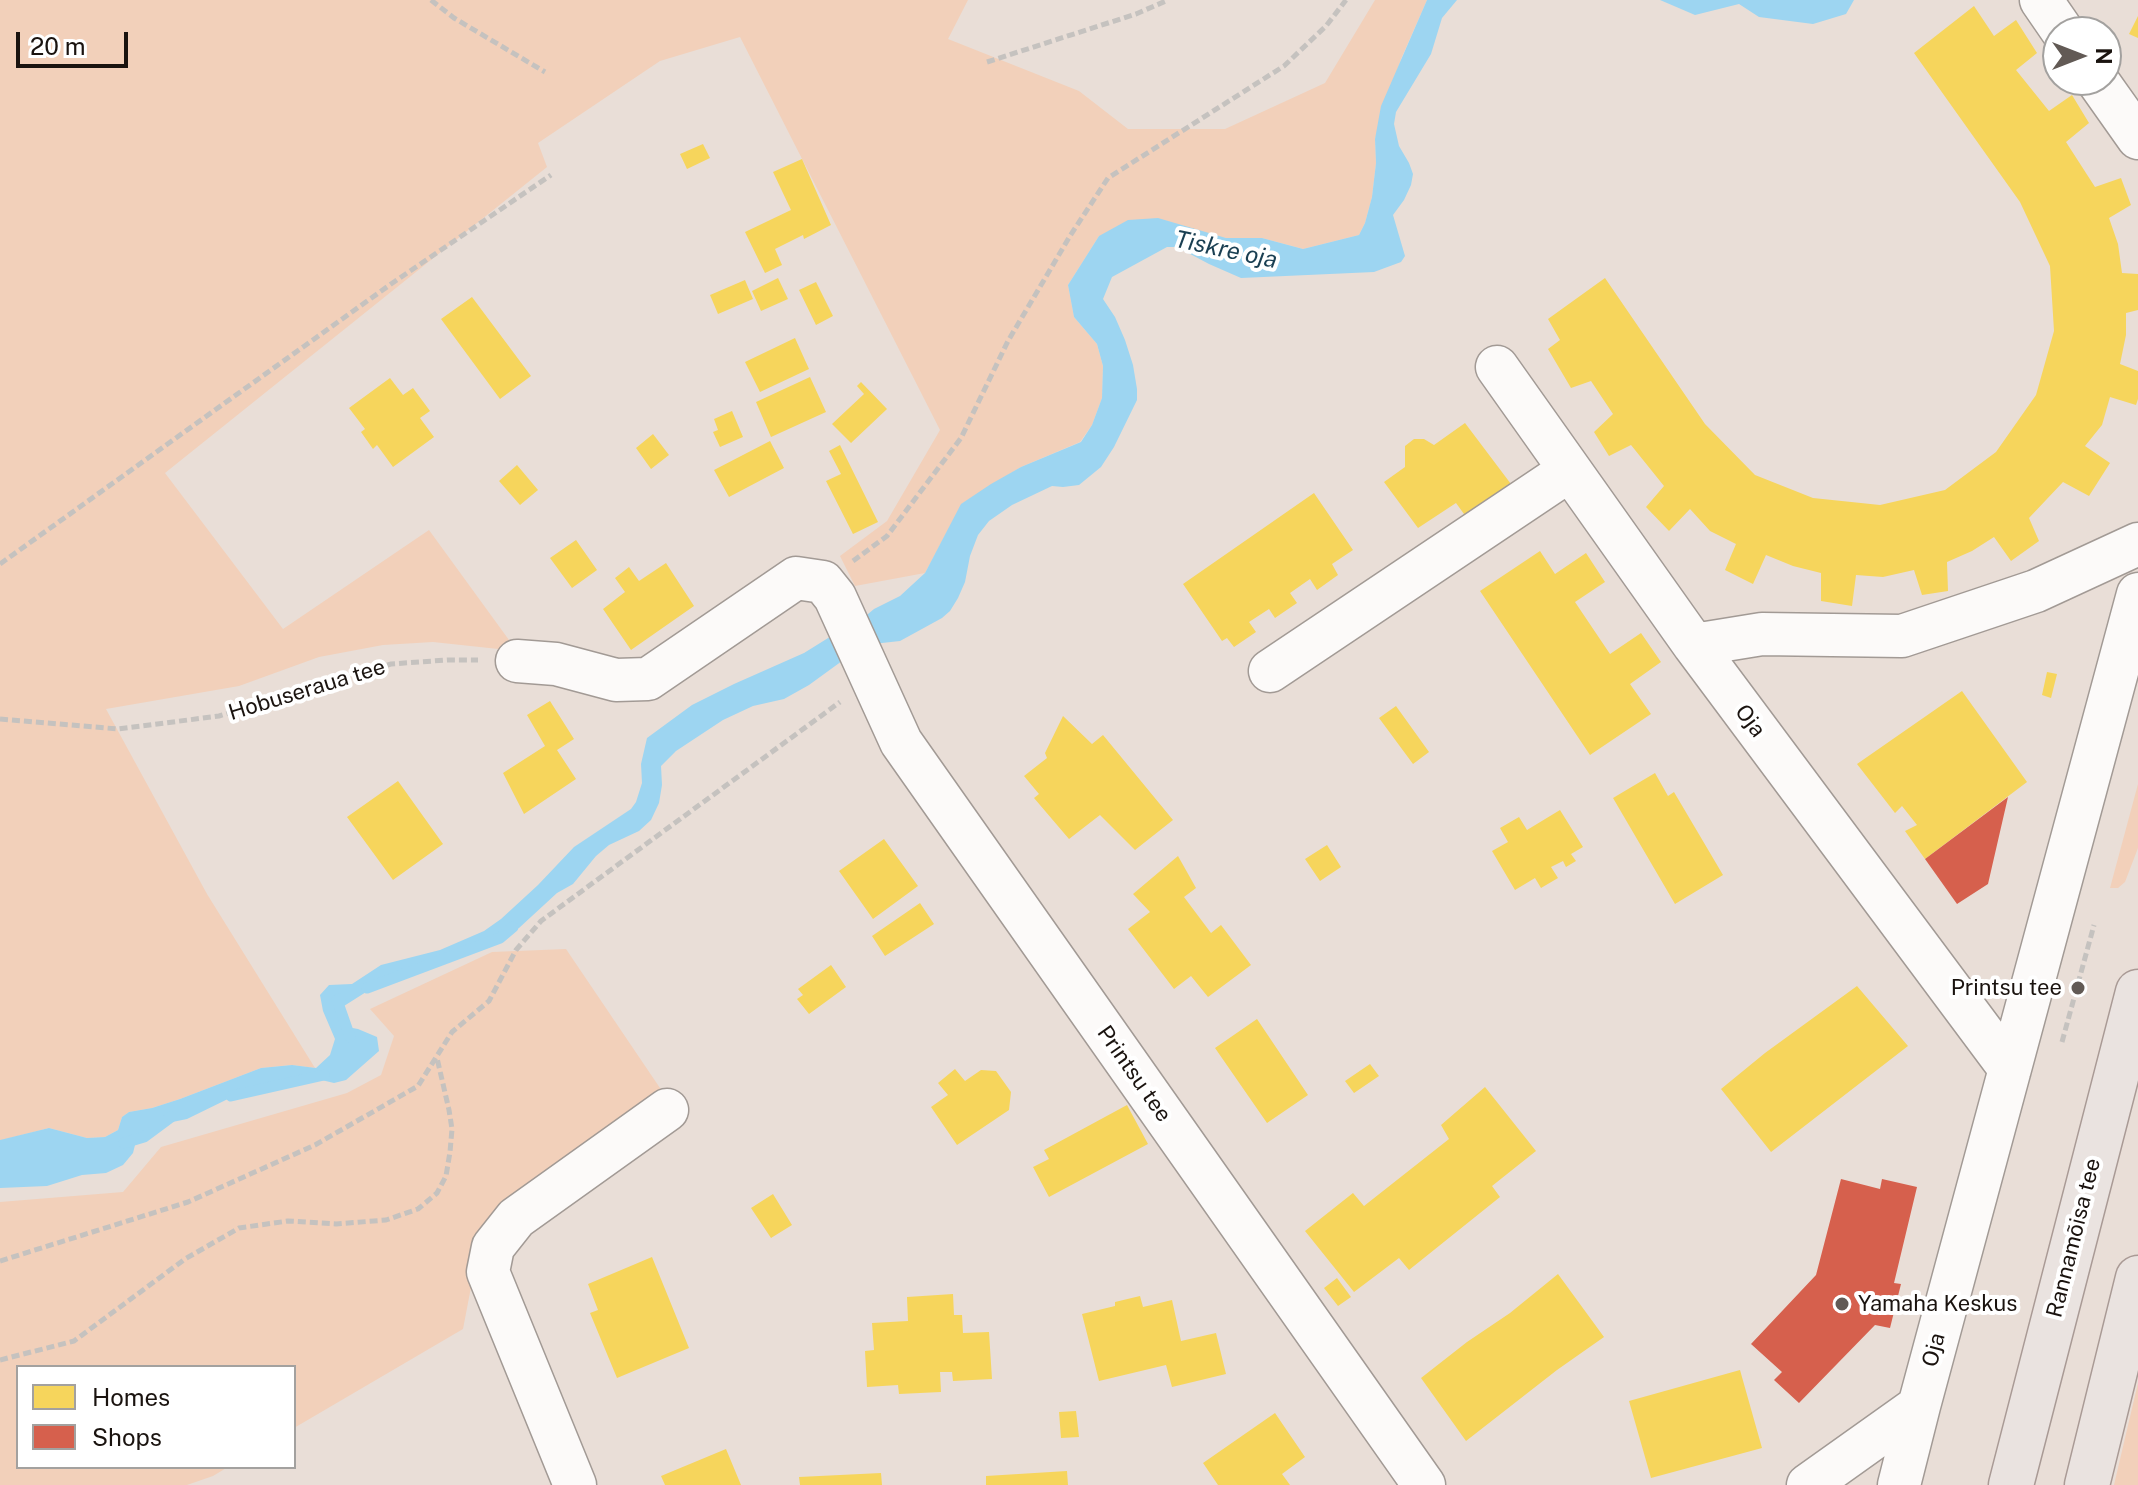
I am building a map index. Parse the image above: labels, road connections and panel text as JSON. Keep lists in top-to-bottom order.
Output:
{
  "streets": {
    "main road": ["Rannamõisa tee"],
    "street": ["Oja", "Printsu tee"],
    "path": ["Hobuseraua tee"]
  },
  "water": ["Tiskre oja"],
  "places": ["Printsu tee", "Yamaha Keskus"],
  "legend": ["Homes", "Shops"],
  "scale_bar": "20 m",
  "north": "right"
}
